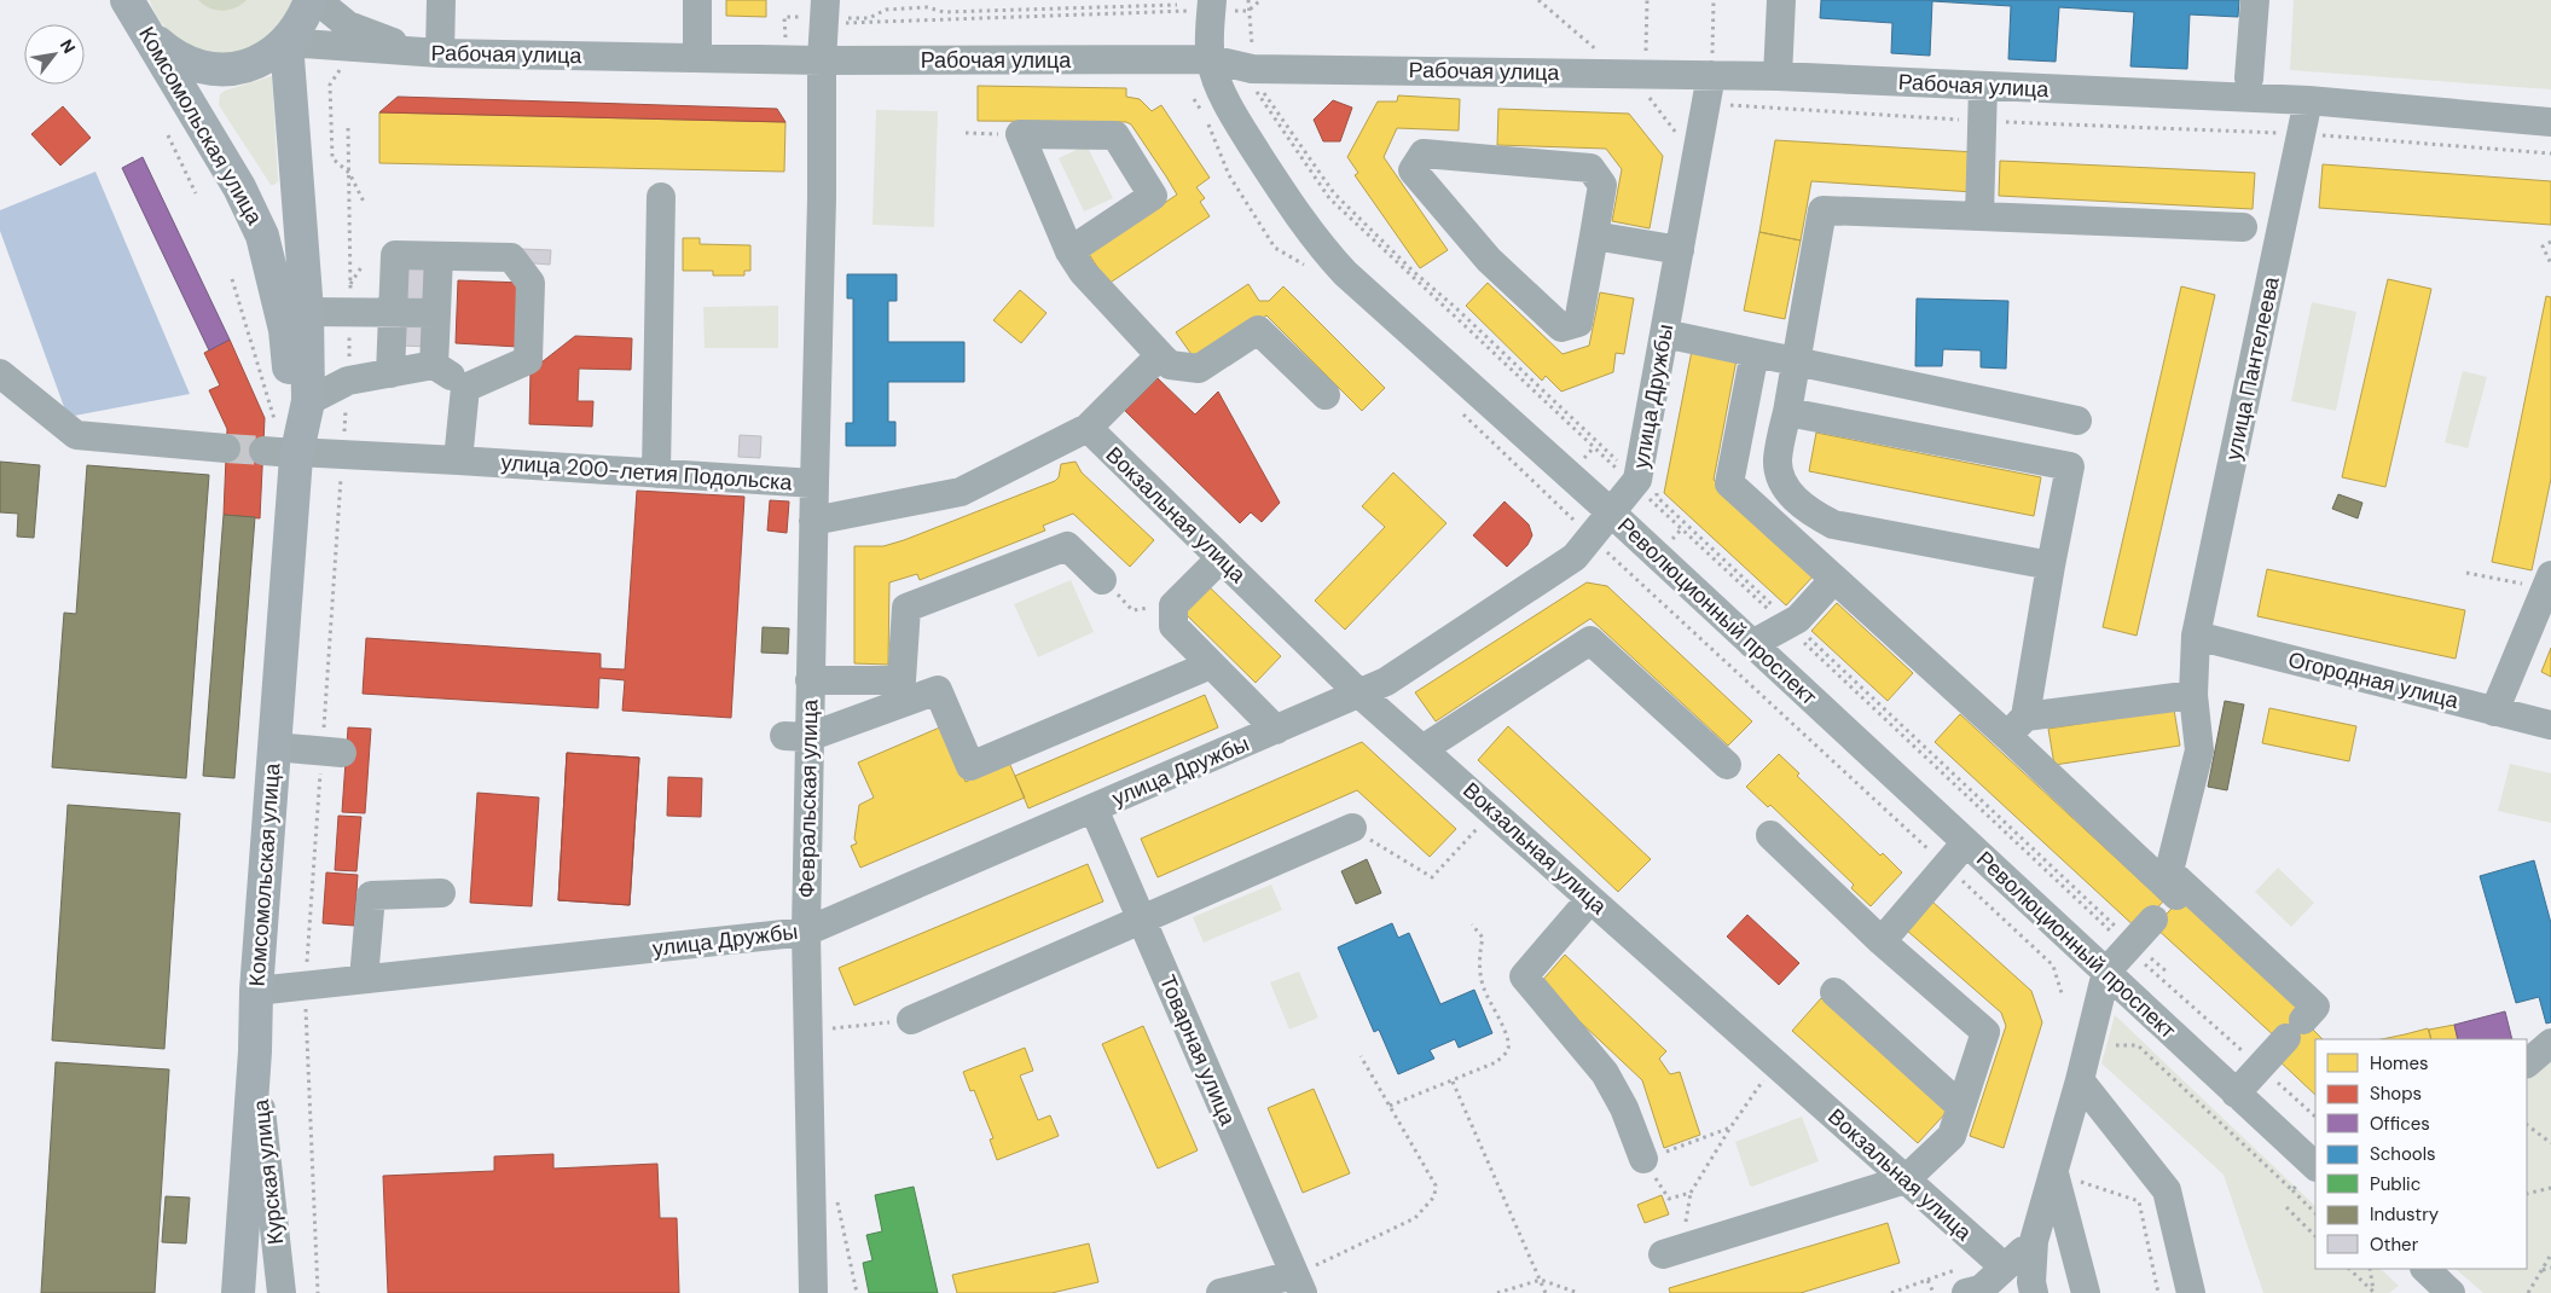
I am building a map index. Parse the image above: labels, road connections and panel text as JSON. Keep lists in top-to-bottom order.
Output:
{
  "streets": {
    "main road": ["Комсомольская улица"],
    "street": [
      "Рабочая улица",
      "улица Пантелеева",
      "улица Дружбы",
      "улица 200-летия Подольска",
      "Вокзальная улица",
      "Революционный проспект",
      "Огородная улица",
      "Февральская улица",
      "Товарная улица",
      "Курская улица"
    ]
  },
  "crossings": [
    ["Рабочая улица", "Комсомольская улица"],
    ["Рабочая улица", "улица Пантелеева"],
    ["Рабочая улица", "улица Дружбы"],
    ["Рабочая улица", "Революционный проспект"],
    ["Комсомольская улица", "улица Дружбы"],
    ["Комсомольская улица", "улица 200-летия Подольска"],
    ["Комсомольская улица", "Курская улица"],
    ["улица Пантелеева", "Огородная улица"],
    ["улица Дружбы", "Вокзальная улица"],
    ["улица Дружбы", "Революционный проспект"],
    ["улица Дружбы", "Февральская улица"],
    ["улица Дружбы", "Товарная улица"],
    ["улица 200-летия Подольска", "Февральская улица"]
  ],
  "legend": [
    "Homes",
    "Shops",
    "Offices",
    "Schools",
    "Public",
    "Industry",
    "Other"
  ],
  "north": "top right"
}
